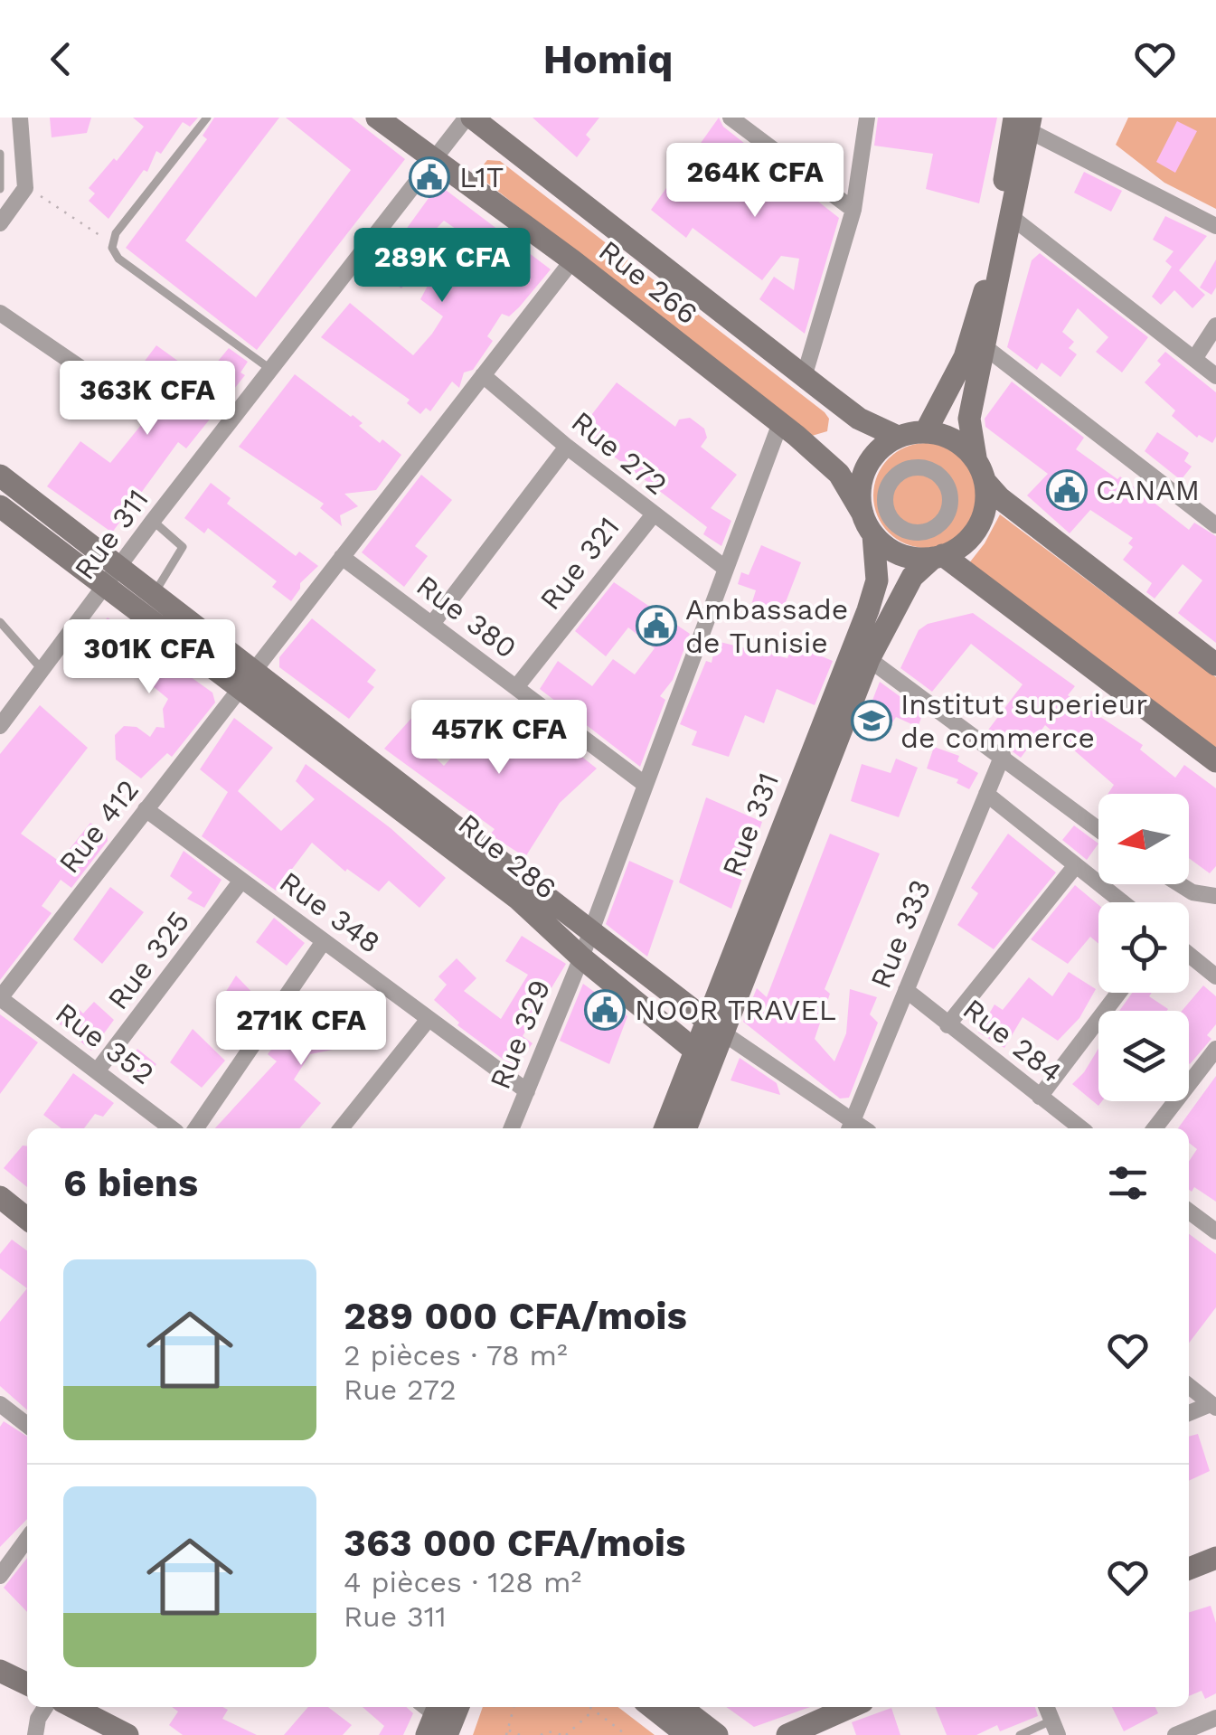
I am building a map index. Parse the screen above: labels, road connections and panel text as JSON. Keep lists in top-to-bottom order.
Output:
{
  "streets": {
    "street": [
      "Rue 266",
      "Rue 272",
      "Rue 311",
      "Rue 321",
      "Rue 380",
      "Rue 331",
      "Rue 412",
      "Rue 286",
      "Rue 348",
      "Rue 333",
      "Rue 325",
      "Rue 329",
      "Rue 284",
      "Rue 352"
    ]
  },
  "crossings": [
    ["Rue 266", "Rue 311"],
    ["Rue 266", "Rue 331"],
    ["Rue 266", "Rue 412"],
    ["Rue 266", "Rue 329"],
    ["Rue 272", "Rue 321"],
    ["Rue 272", "Rue 412"],
    ["Rue 272", "Rue 329"],
    ["Rue 311", "Rue 286"],
    ["Rue 321", "Rue 380"],
    ["Rue 380", "Rue 412"],
    ["Rue 380", "Rue 329"],
    ["Rue 331", "Rue 286"],
    ["Rue 412", "Rue 286"],
    ["Rue 412", "Rue 348"],
    ["Rue 412", "Rue 352"],
    ["Rue 286", "Rue 329"],
    ["Rue 348", "Rue 325"],
    ["Rue 348", "Rue 329"],
    ["Rue 333", "Rue 284"],
    ["Rue 325", "Rue 352"]
  ],
  "places": {
    "public building": [
      "L1T",
      "CANAM",
      "Ambassade de Tunisie",
      "NOOR TRAVEL"
    ],
    "school or university": ["Institut superieur de commerce"]
  },
  "north": "left",
  "page": {
    "header": "Homiq",
    "price": [
      "264K CFA",
      "289K CFA",
      "363K CFA",
      "301K CFA",
      "457K CFA",
      "271K CFA"
    ],
    "heading": "6 biens",
    "list": [
      {
        "name": "289 000 CFA/mois",
        "note": "2 pièces · 78 m² · Rue 272"
      },
      {
        "name": "363 000 CFA/mois",
        "note": "4 pièces · 128 m² · Rue 311"
      }
    ]
  }
}
